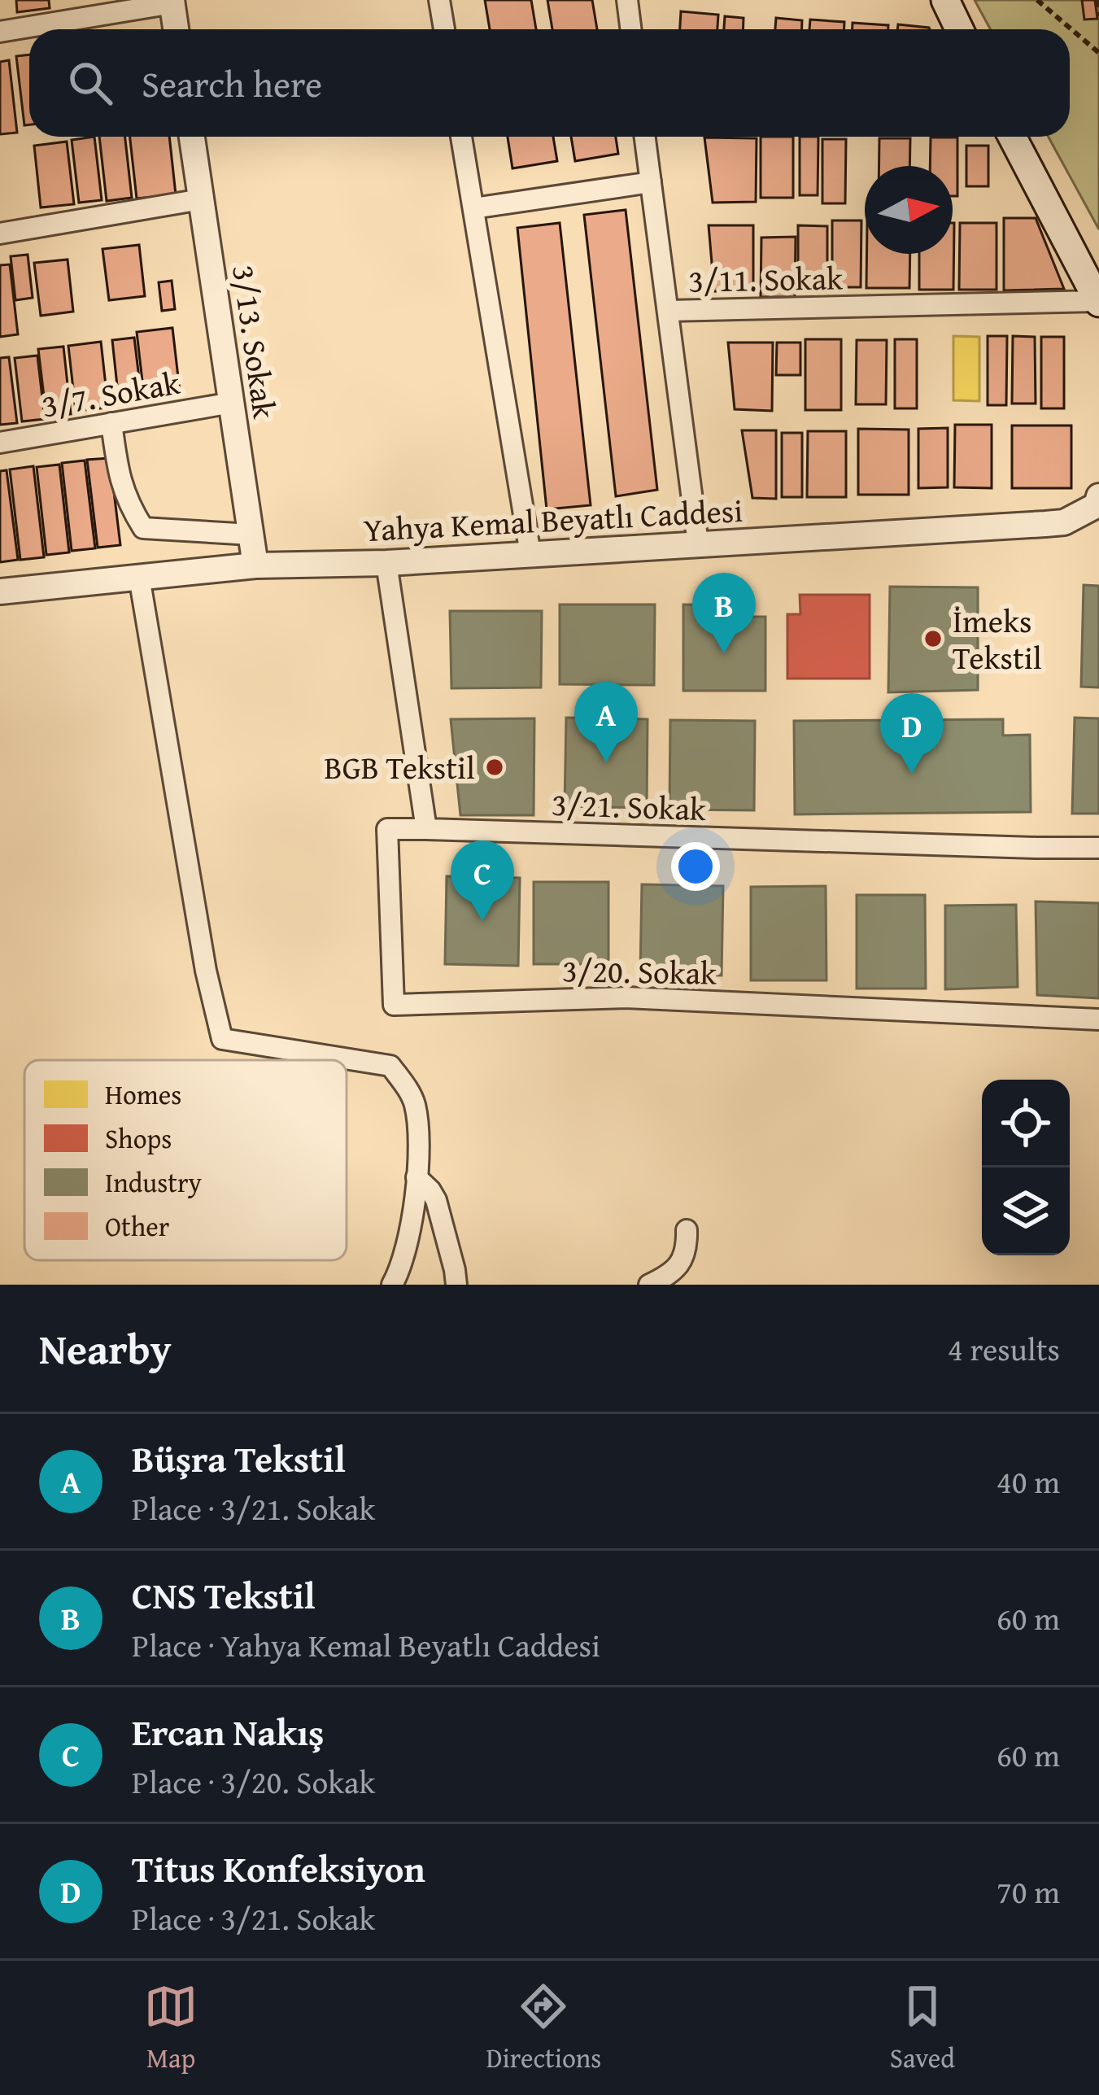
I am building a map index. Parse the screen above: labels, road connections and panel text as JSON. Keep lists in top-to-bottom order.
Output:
{
  "streets": {
    "street": [
      "3/11. Sokak",
      "3/13. Sokak",
      "3/7. Sokak",
      "Yahya Kemal Beyatlı Caddesi",
      "3/21. Sokak",
      "3/20. Sokak"
    ]
  },
  "crossings": [
    ["3/13. Sokak", "3/7. Sokak"],
    ["3/13. Sokak", "Yahya Kemal Beyatlı Caddesi"],
    ["3/21. Sokak", "3/20. Sokak"]
  ],
  "places": ["İmeks Tekstil", "BGB Tekstil"],
  "legend": [
    "Homes",
    "Shops",
    "Industry",
    "Other"
  ],
  "north": "right",
  "page": {
    "search": "Search here",
    "pins": [
      "B",
      "A",
      "D",
      "C"
    ],
    "heading": ["Nearby", "4 results"],
    "list": [
      {
        "mark": "A",
        "name": "Büşra Tekstil",
        "note": "Place · 3/21. Sokak",
        "value": "40 m"
      },
      {
        "mark": "B",
        "name": "CNS Tekstil",
        "note": "Place · Yahya Kemal Beyatlı Caddesi",
        "value": "60 m"
      },
      {
        "mark": "C",
        "name": "Ercan Nakış",
        "note": "Place · 3/20. Sokak",
        "value": "60 m"
      },
      {
        "mark": "D",
        "name": "Titus Konfeksiyon",
        "note": "Place · 3/21. Sokak",
        "value": "70 m"
      }
    ],
    "nav": ["Map", "Directions", "Saved"]
  }
}
